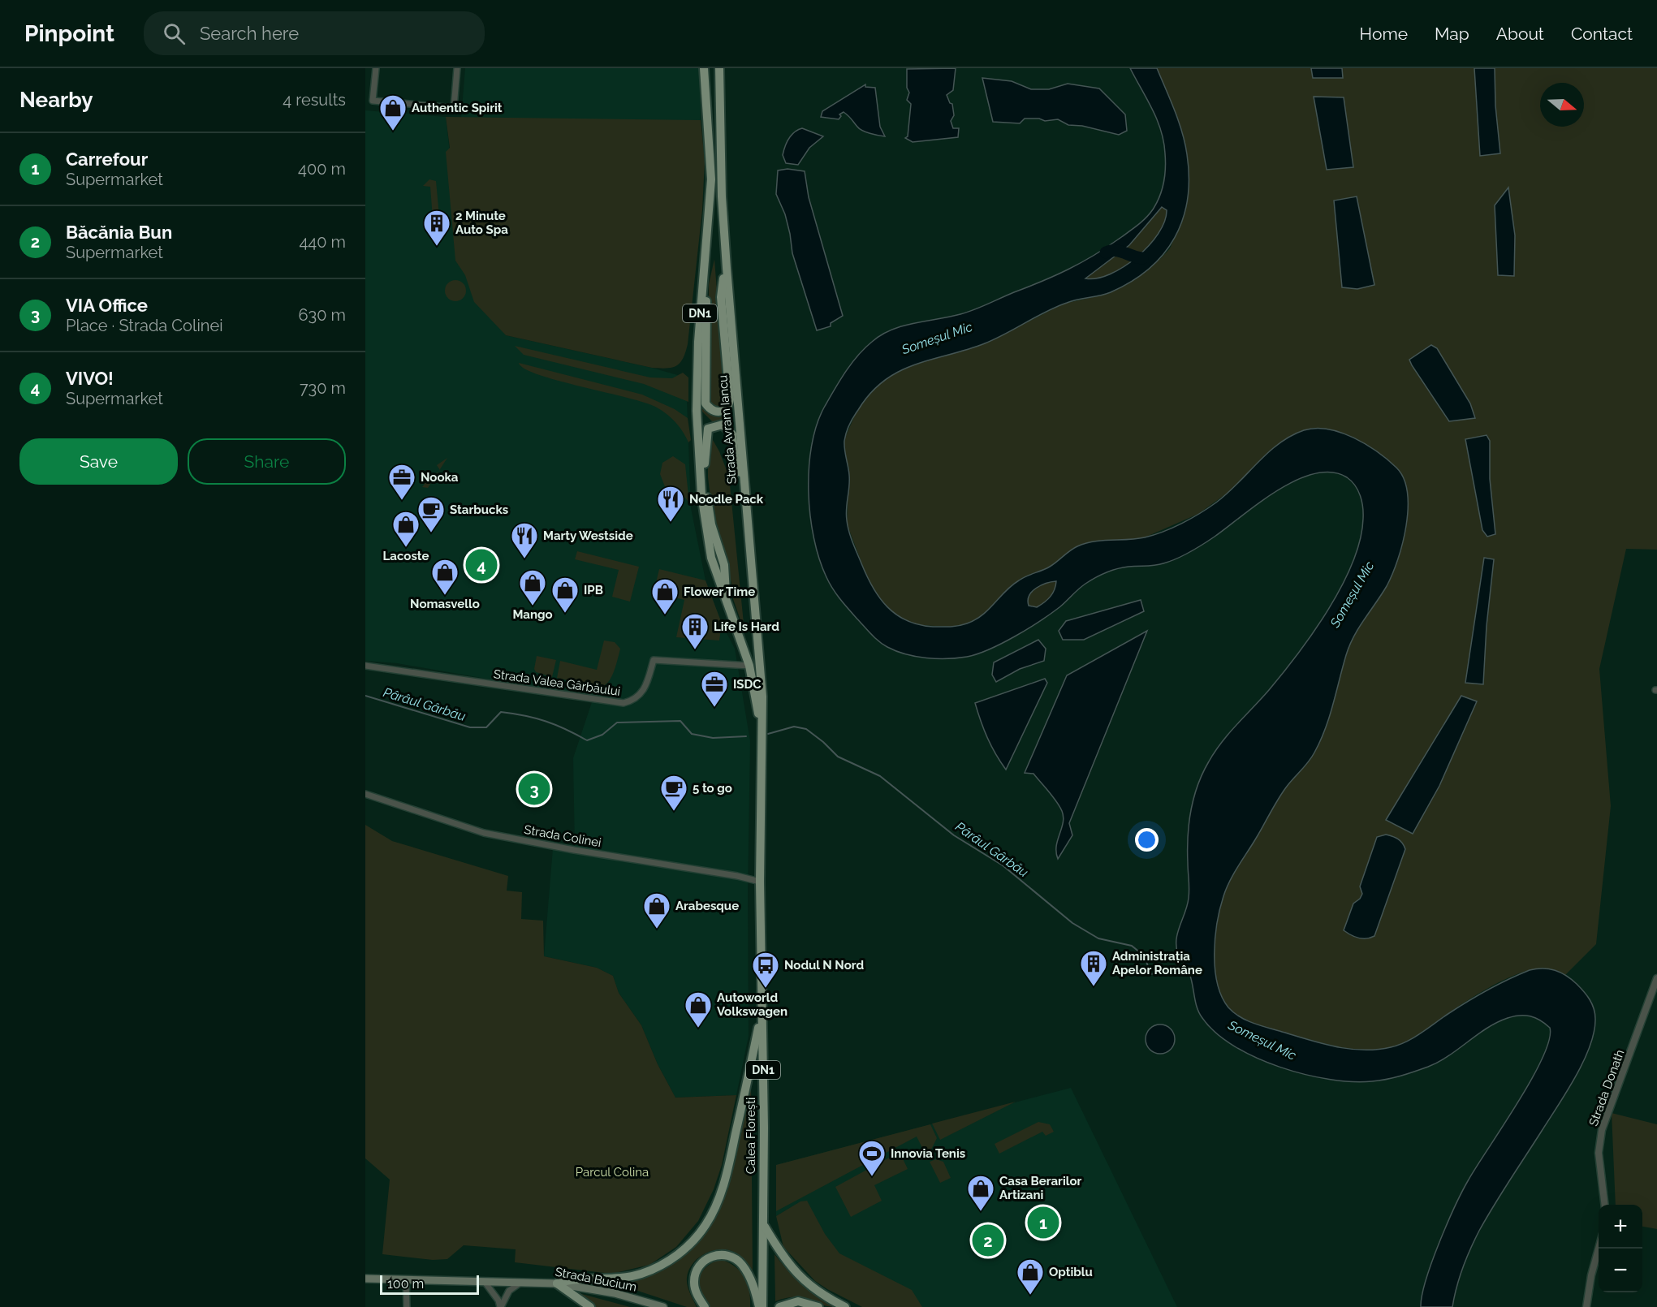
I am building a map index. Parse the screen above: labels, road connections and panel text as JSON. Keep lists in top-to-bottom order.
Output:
{
  "streets": {
    "main road": [
      "DN1",
      "Strada Avram Iancu",
      "Calea Florești",
      "Strada Bucium"
    ],
    "street": ["Strada Valea Gârbăului", "Strada Colinei", "Strada Donath"]
  },
  "crossings": [
    ["Strada Avram Iancu", "Strada Valea Gârbăului"],
    ["Strada Avram Iancu", "Calea Florești"],
    ["Strada Colinei", "Calea Florești"]
  ],
  "water": ["Someșul Mic", "Pârâul Gârbău"],
  "parks": ["Parcul Colina"],
  "places": {
    "shop": [
      "Authentic Spirit",
      "Lacoste",
      "Nomasvello",
      "Mango",
      "IPB",
      "Flower Time",
      "Arabesque",
      "Autoworld Volkswagen",
      "Casa Berarilor Artizani",
      "Optiblu"
    ],
    "building": ["2 Minute Auto Spa", "Life Is Hard", "Administrația Apelor Române"],
    "office": ["Nooka", "ISDC"],
    "restaurant": ["Noodle Pack", "Marty Westside"],
    "cafe": ["Starbucks", "5 to go"],
    "bus stop": ["Nodul N Nord"],
    "sports": ["Innovia Tenis"]
  },
  "scale_bar": "100 m",
  "north": "right",
  "page": {
    "header": "Pinpoint",
    "search": "Search here",
    "nav": [
      "Home",
      "Map",
      "About",
      "Contact"
    ],
    "heading": ["Nearby", "4 results"],
    "list": [
      {
        "mark": "1",
        "name": "Carrefour",
        "note": "Supermarket",
        "value": "400 m"
      },
      {
        "mark": "2",
        "name": "Băcănia Bun",
        "note": "Supermarket",
        "value": "440 m"
      },
      {
        "mark": "3",
        "name": "VIA Office",
        "note": "Place · Strada Colinei",
        "value": "630 m"
      },
      {
        "mark": "4",
        "name": "VIVO!",
        "note": "Supermarket",
        "value": "730 m"
      }
    ],
    "buttons": ["Save", "Share"],
    "pins": [
      "4",
      "3",
      "1",
      "2"
    ],
    "map_buttons": ["+", "−"],
    "scale": "100 m"
  }
}
